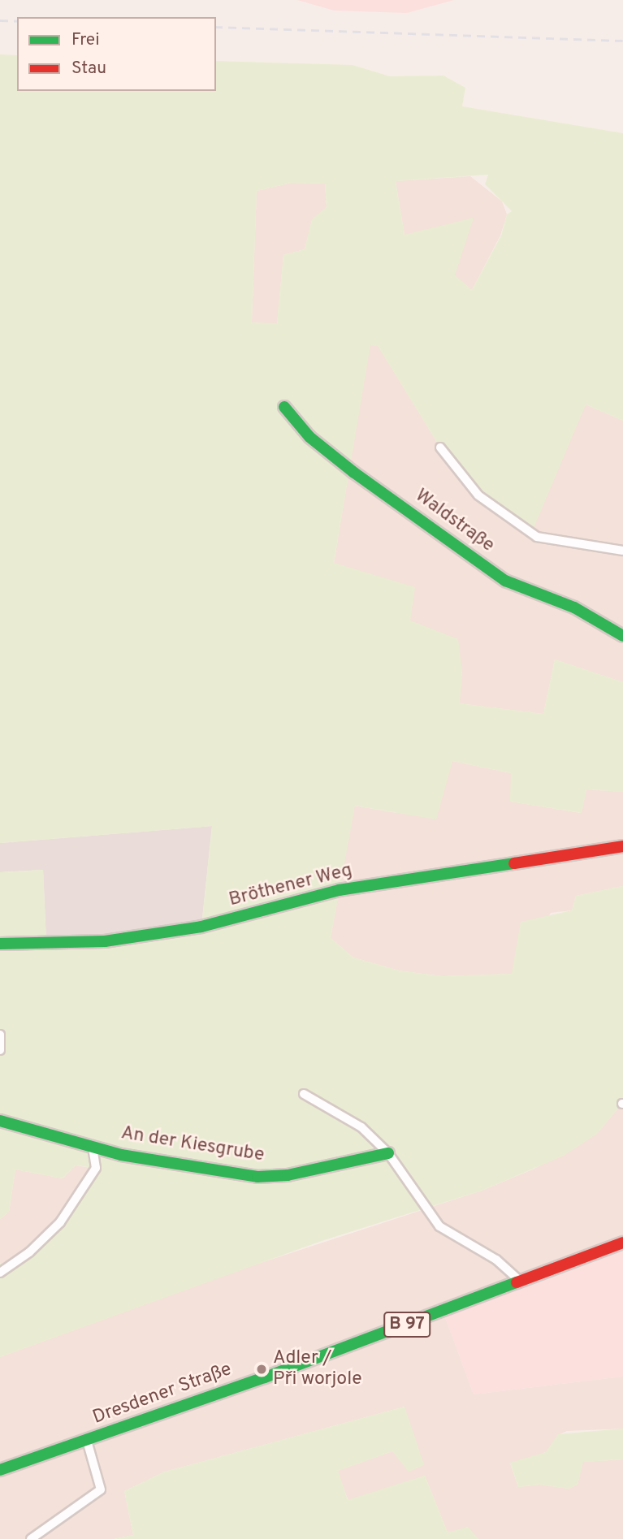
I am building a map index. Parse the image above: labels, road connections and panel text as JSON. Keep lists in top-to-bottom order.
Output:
{
  "streets": {
    "street": [
      "Waldstraße",
      "Bröthener Weg",
      "An der Kiesgrube",
      "B 97",
      "Dresdener Straße"
    ]
  },
  "places": ["Adler / Při worjole"],
  "legend": ["Frei", "Stau"]
}
